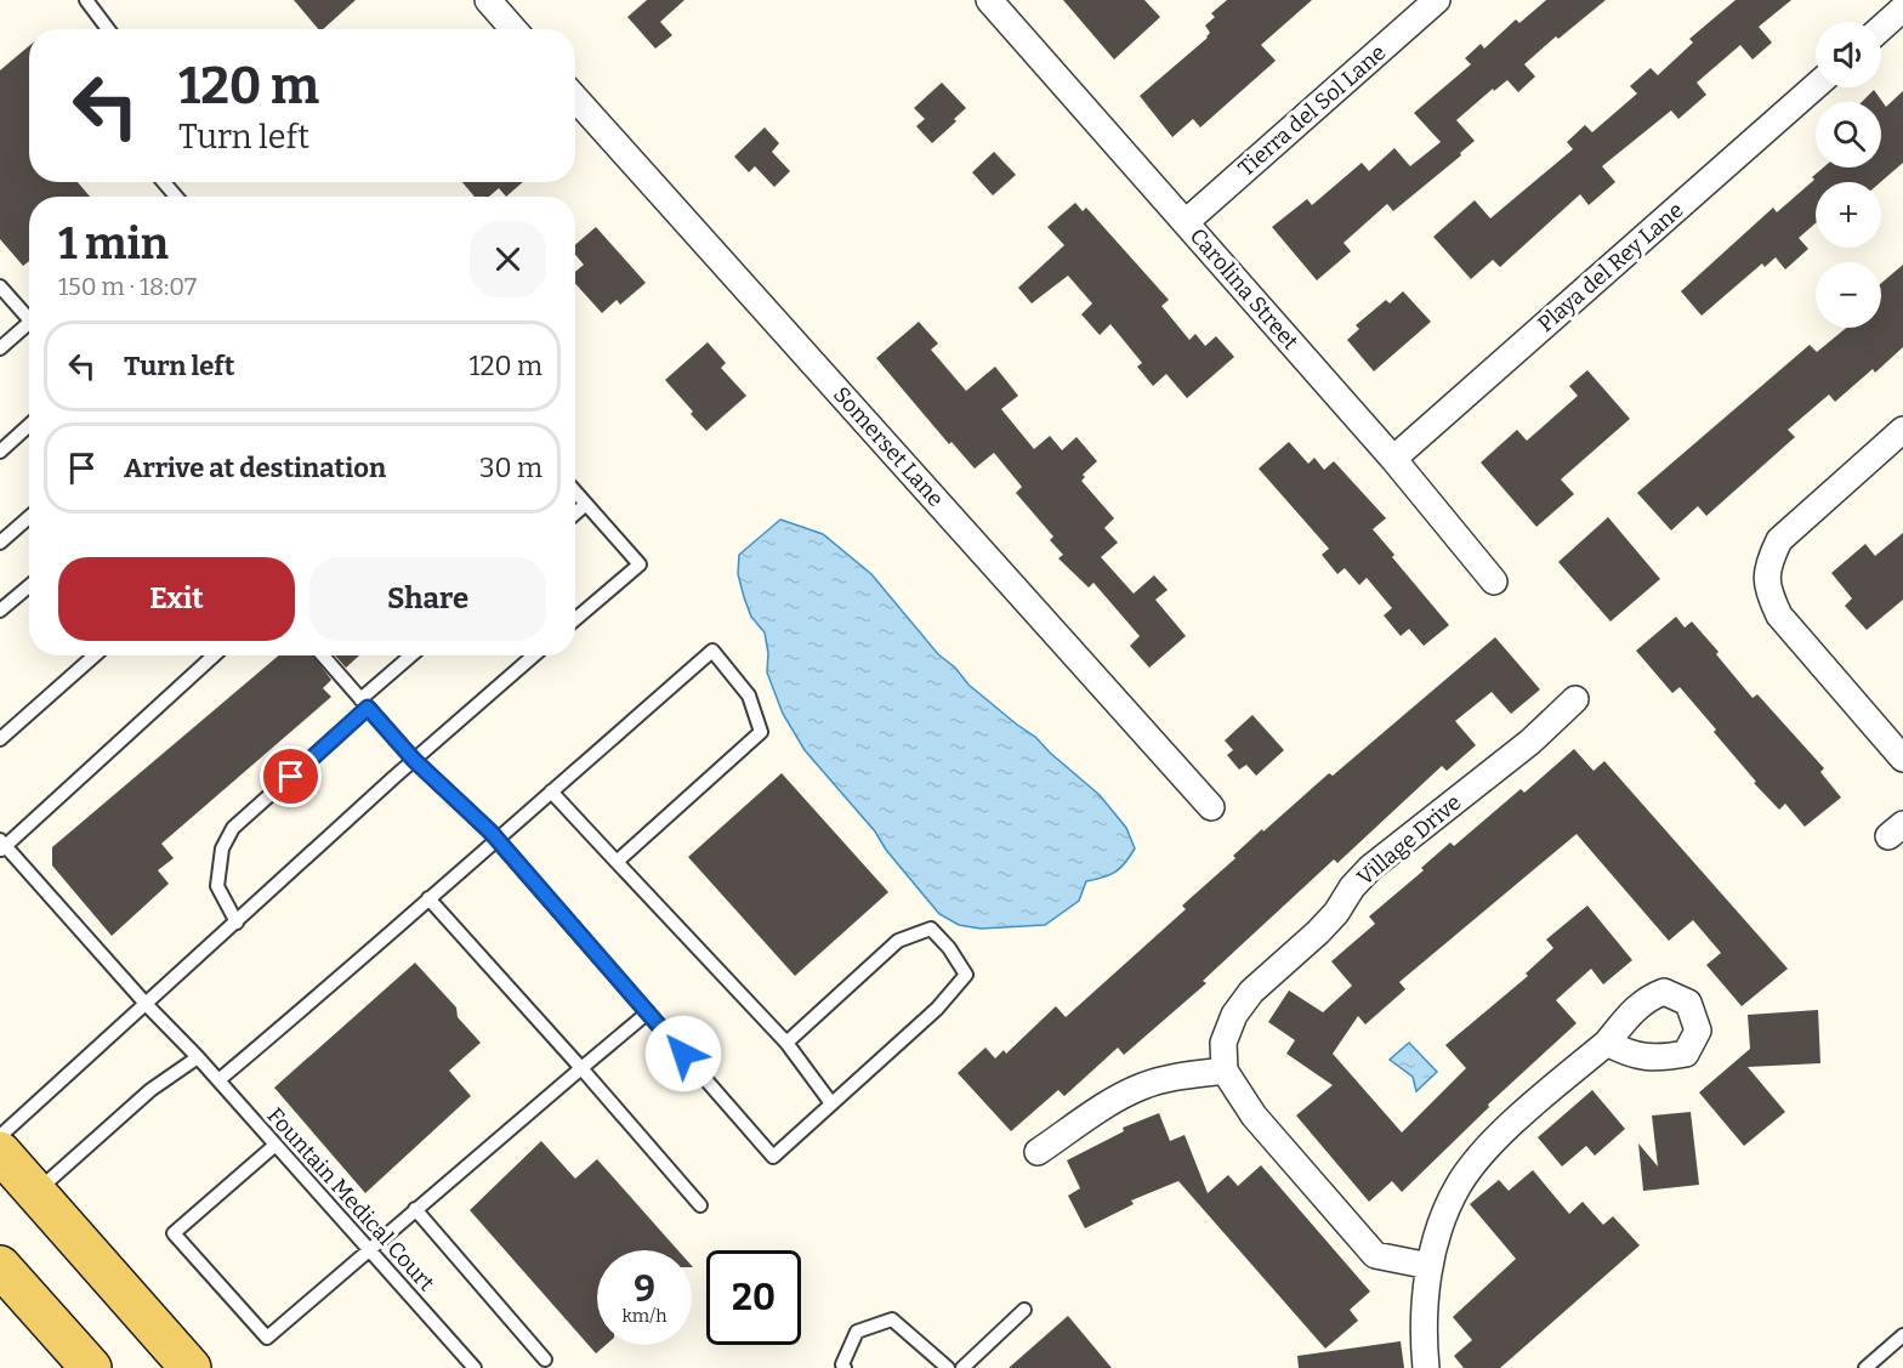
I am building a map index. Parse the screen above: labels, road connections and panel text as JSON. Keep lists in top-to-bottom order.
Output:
{
  "streets": {
    "street": [
      "Tierra del Sol Lane",
      "Playa del Rey Lane",
      "Carolina Street",
      "Somerset Lane",
      "Village Drive"
    ],
    "lane": ["Fountain Medical Court"]
  },
  "crossings": [
    ["Tierra del Sol Lane", "Carolina Street"],
    ["Playa del Rey Lane", "Carolina Street"]
  ],
  "page": {
    "map_buttons": ["+", "−"],
    "turn": ["120 m", "Turn left"],
    "heading": ["1 min", "150 m · 18:07"],
    "list": [
      {
        "name": "Turn left",
        "value": "120 m"
      },
      {
        "name": "Arrive at destination",
        "value": "30 m"
      }
    ],
    "buttons": ["Exit", "Share"],
    "speed": "9 km/h",
    "limit": "20"
  }
}
